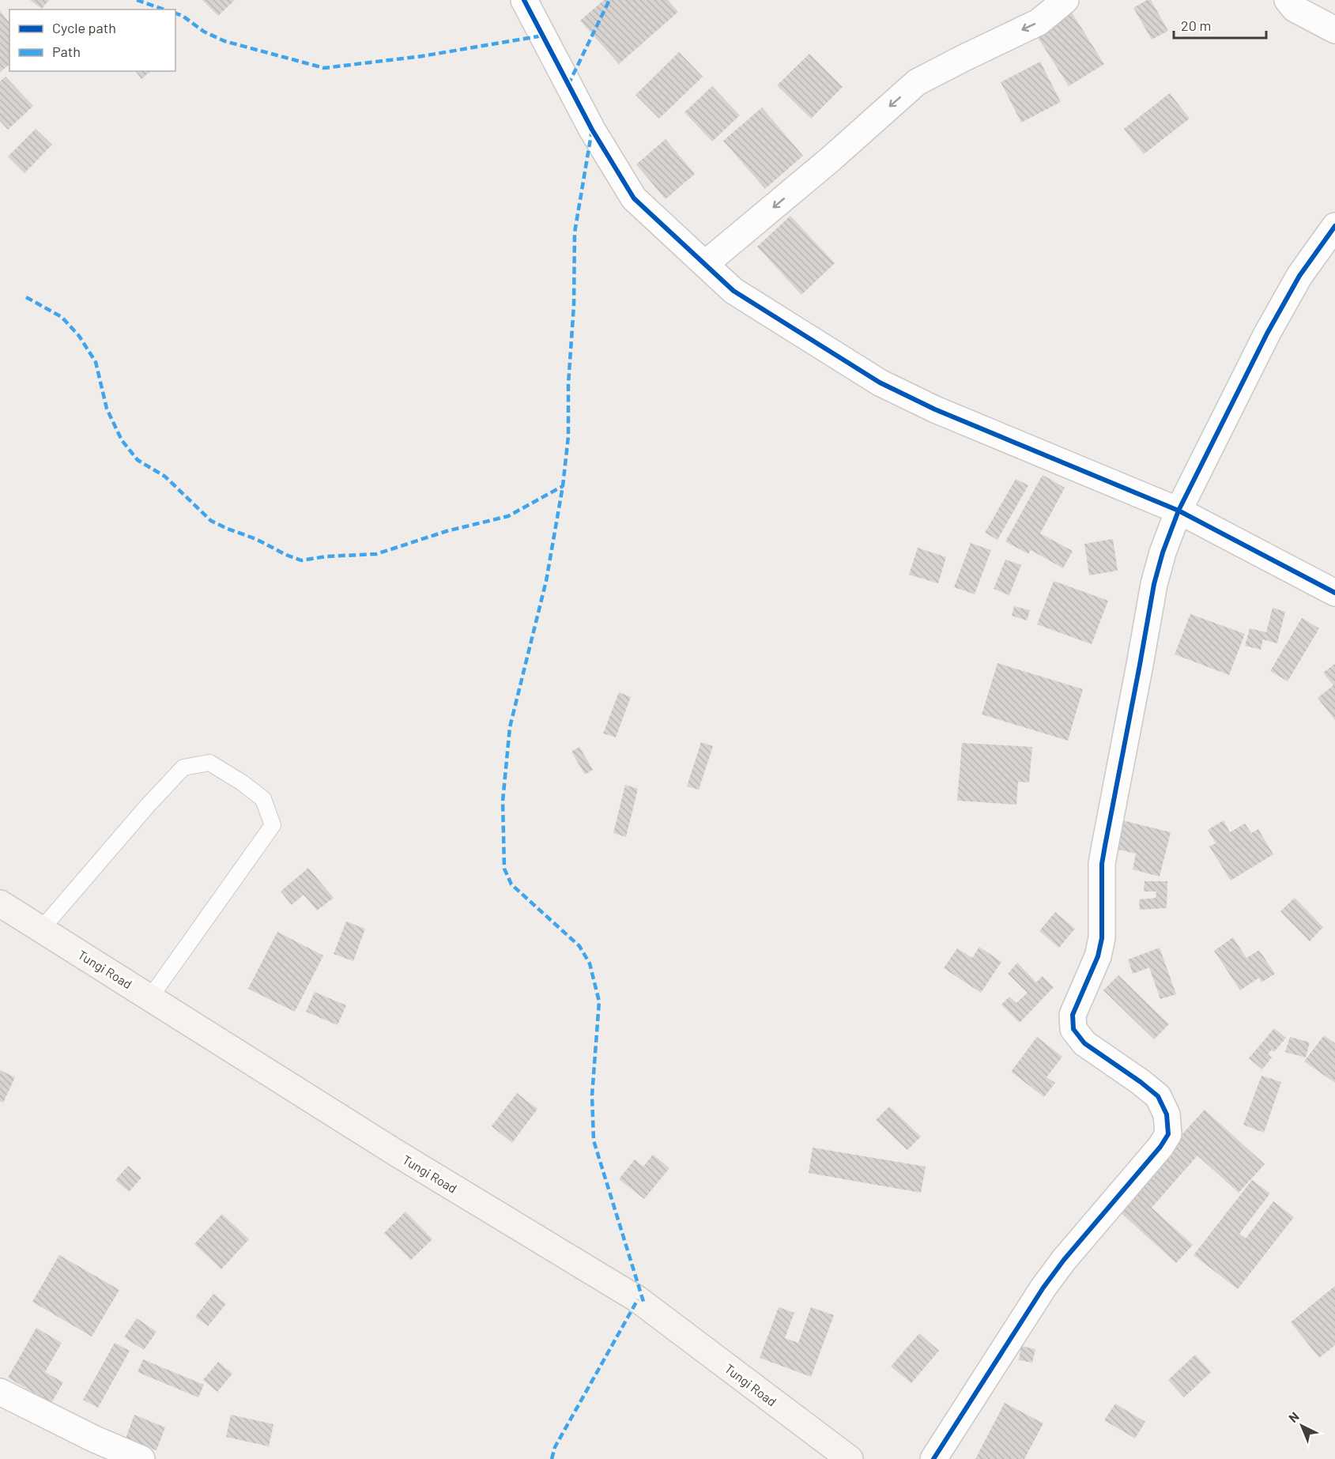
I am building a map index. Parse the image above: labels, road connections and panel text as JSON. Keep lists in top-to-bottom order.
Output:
{
  "streets": {
    "main road": ["Tungi Road"]
  },
  "legend": ["Cycle path", "Path"],
  "scale_bar": "20 m",
  "north": "top left"
}
